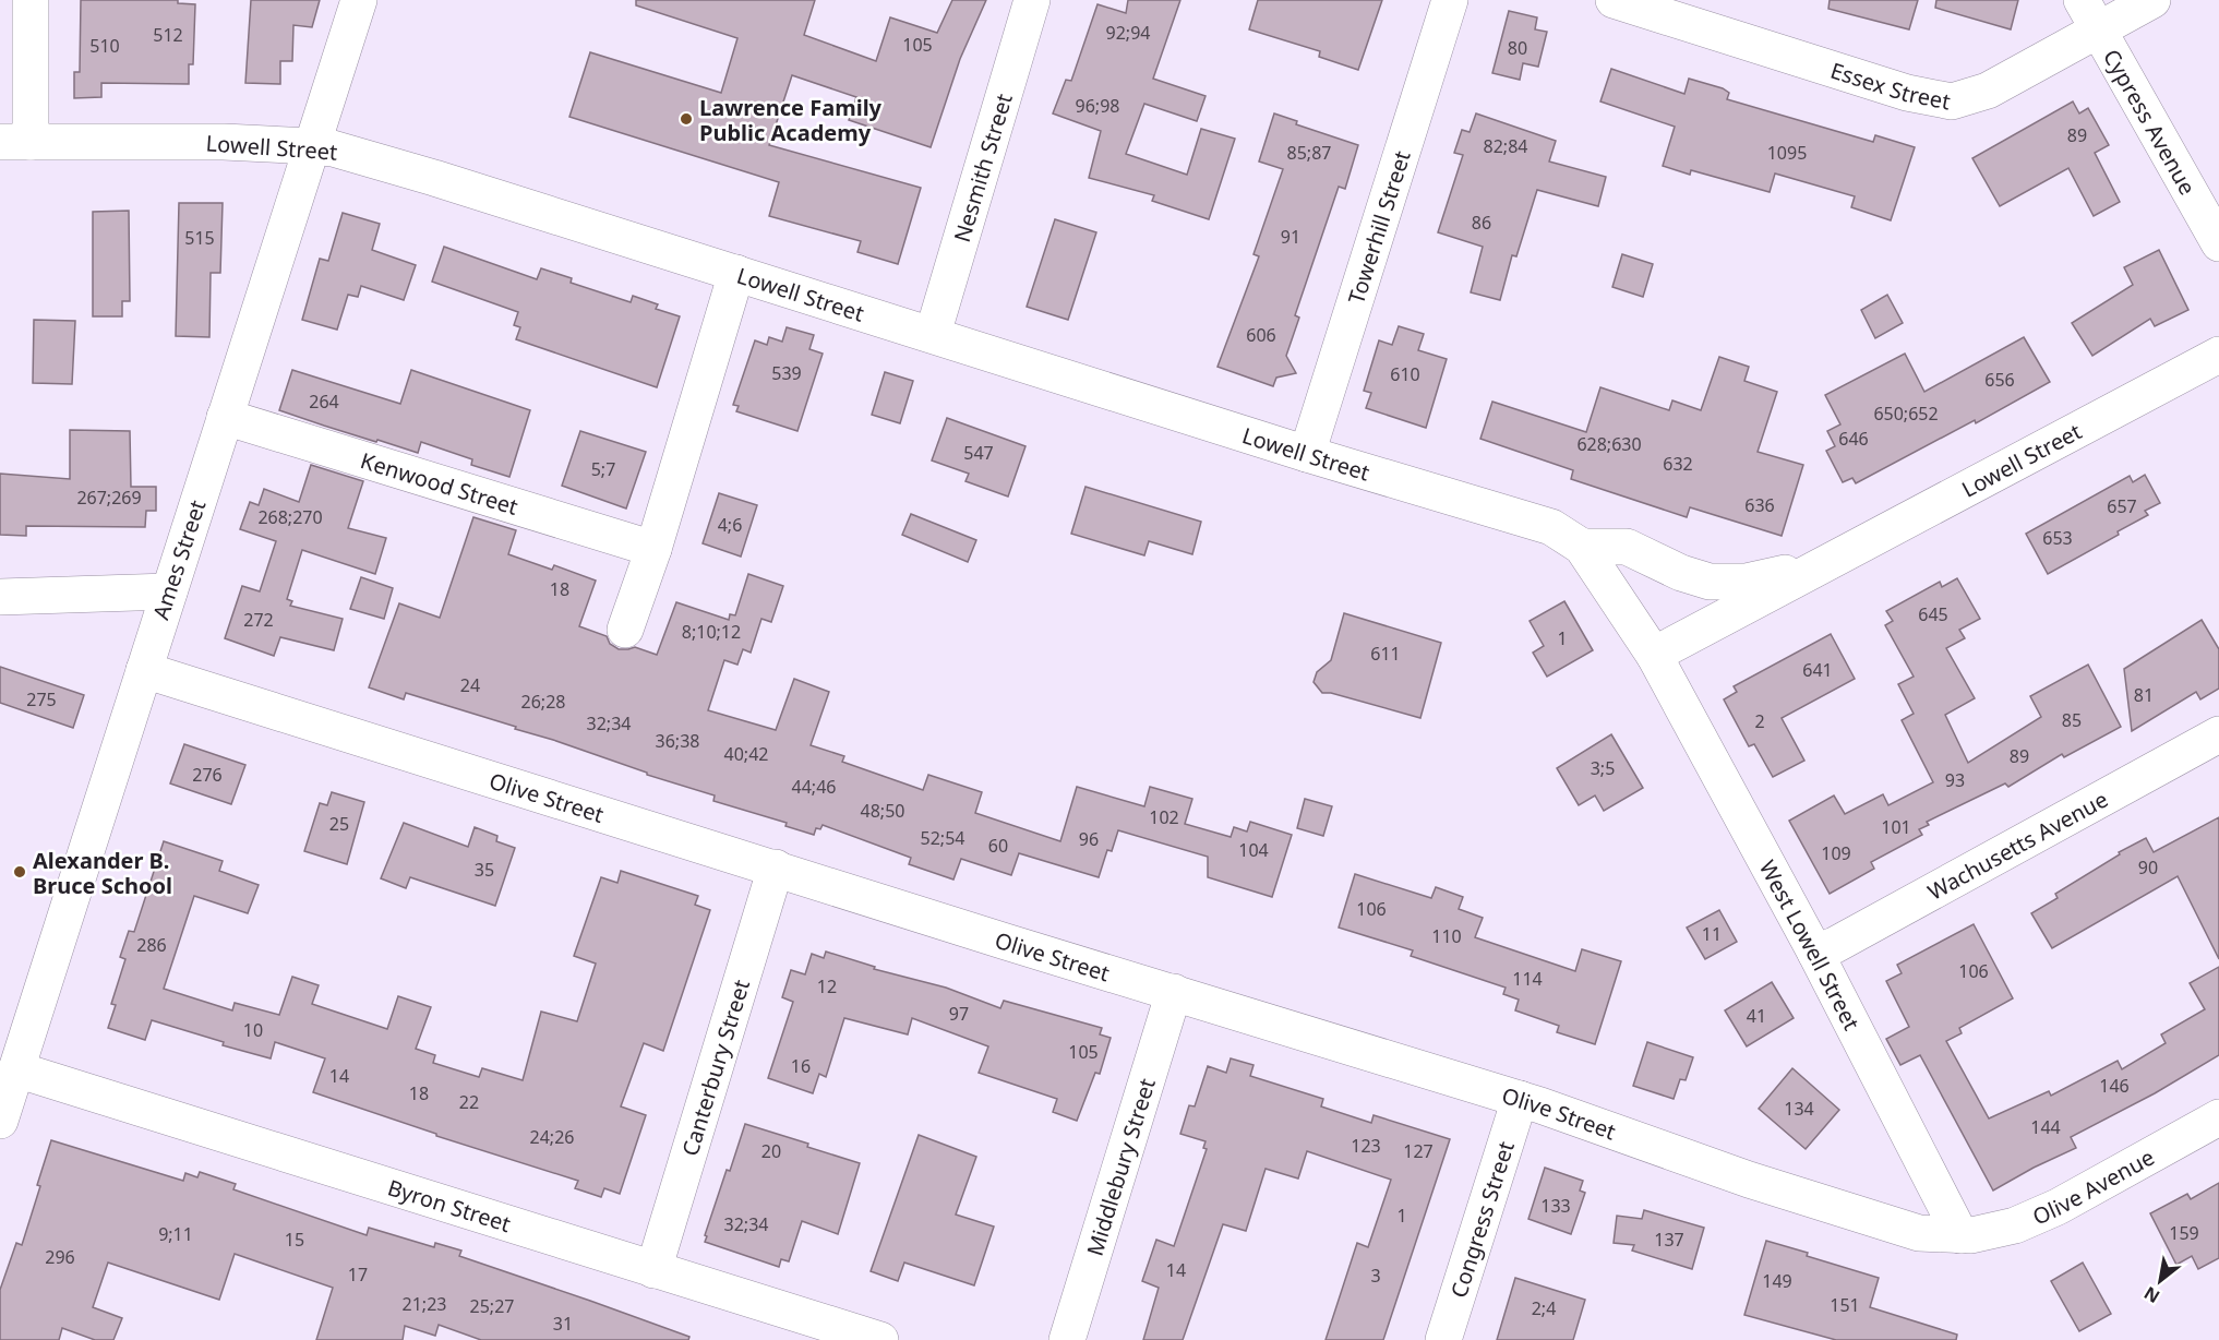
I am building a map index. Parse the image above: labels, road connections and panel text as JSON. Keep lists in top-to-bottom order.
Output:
{
  "streets": {
    "street": [
      "Essex Street",
      "Cypress Avenue",
      "Lowell Street",
      "Nesmith Street",
      "Towerhill Street",
      "Kenwood Street",
      "Ames Street",
      "Olive Street",
      "Wachusetts Avenue",
      "West Lowell Street",
      "Canterbury Street",
      "Middlebury Street",
      "Olive Avenue",
      "Byron Street",
      "Congress Street"
    ]
  },
  "crossings": [
    ["Essex Street", "Cypress Avenue"],
    ["Lowell Street", "Nesmith Street"],
    ["Lowell Street", "Towerhill Street"],
    ["Lowell Street", "Ames Street"],
    ["Lowell Street", "West Lowell Street"],
    ["Kenwood Street", "Ames Street"],
    ["Ames Street", "Olive Street"],
    ["Ames Street", "Byron Street"],
    ["Olive Street", "West Lowell Street"],
    ["Olive Street", "Canterbury Street"],
    ["Olive Street", "Middlebury Street"],
    ["Olive Street", "Olive Avenue"],
    ["Olive Street", "Congress Street"],
    ["Wachusetts Avenue", "West Lowell Street"],
    ["West Lowell Street", "Olive Avenue"],
    ["Canterbury Street", "Byron Street"]
  ],
  "places": ["Lawrence Family Public Academy", "Alexander B. Bruce School"],
  "house_numbers": [
    "92;94",
    "512",
    "105",
    "510",
    "80",
    "96;98",
    "89",
    "82;84",
    "85;87",
    "1095",
    "86",
    "91",
    "515",
    "606",
    "539",
    "610",
    "656",
    "264",
    "650;652",
    "646",
    "628;630",
    "547",
    "632",
    "5;7",
    "267;269",
    "636",
    "657",
    "268;270",
    "4;6",
    "653",
    "18",
    "645",
    "272",
    "8;10;12",
    "1",
    "611",
    "641",
    "24",
    "81",
    "275",
    "26;28",
    "85",
    "2",
    "32;34",
    "36;38",
    "40;42",
    "89",
    "3;5",
    "276",
    "93",
    "44;46",
    "48;50",
    "102",
    "25",
    "101",
    "52;54",
    "96",
    "60",
    "104",
    "109",
    "90",
    "35",
    "106",
    "11",
    "110",
    "286",
    "106",
    "114",
    "12",
    "97",
    "41",
    "10",
    "105",
    "16",
    "14",
    "146",
    "18",
    "22",
    "134",
    "144",
    "24;26",
    "123",
    "20",
    "127",
    "133",
    "1",
    "32;34",
    "159",
    "9;11",
    "15",
    "137",
    "296",
    "14",
    "17",
    "3",
    "149",
    "21;23",
    "151",
    "25;27",
    "2;4",
    "31"
  ],
  "north": "bottom left"
}
